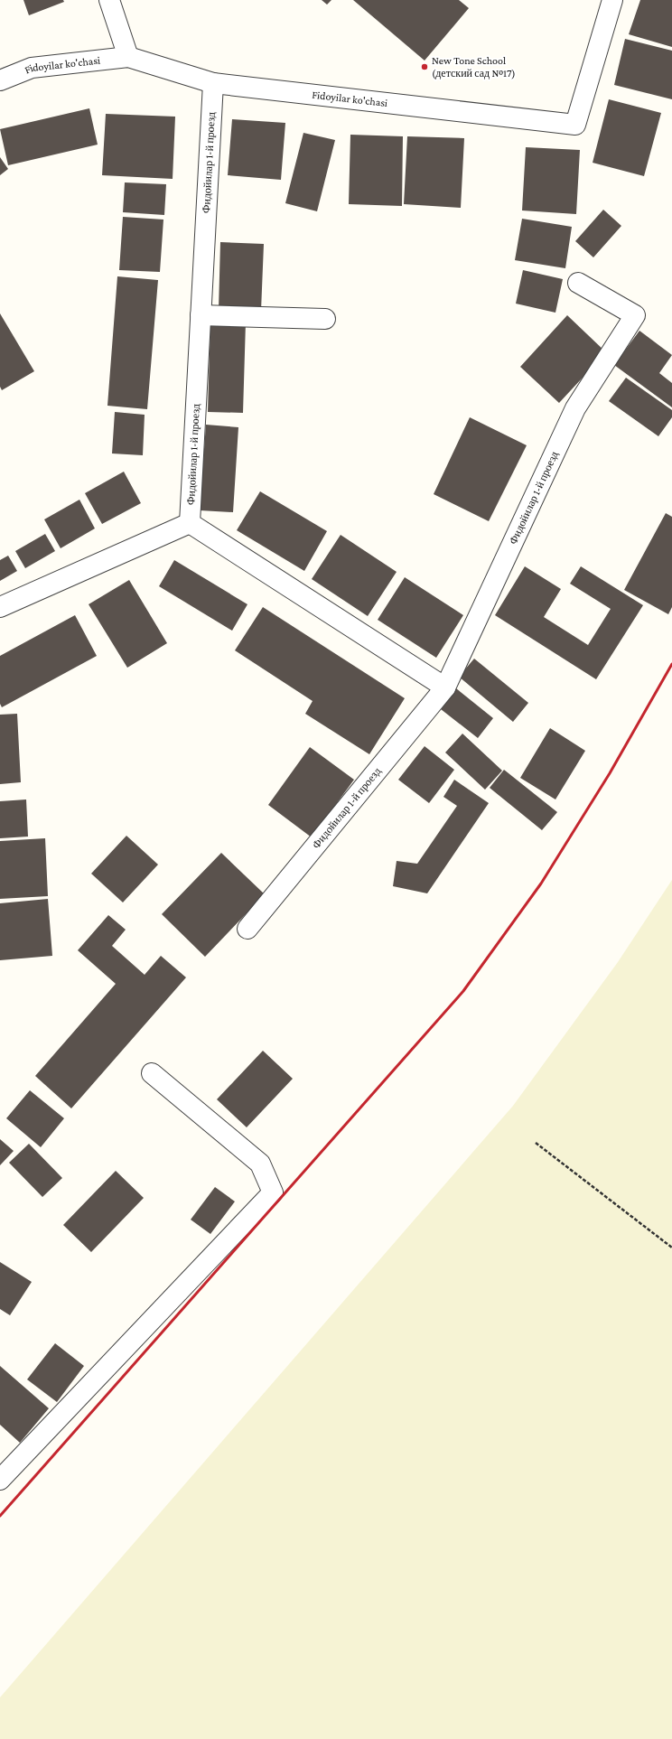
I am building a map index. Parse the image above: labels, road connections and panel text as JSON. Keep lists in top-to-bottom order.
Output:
{
  "streets": {
    "street": ["Fidoyilar ko'chasi", "Фидойилар 1-й проезд"]
  },
  "crossings": [
    ["Fidoyilar ko'chasi", "Фидойилар 1-й проезд"]
  ],
  "places": ["New Tone School (детский сад №17)"]
}
